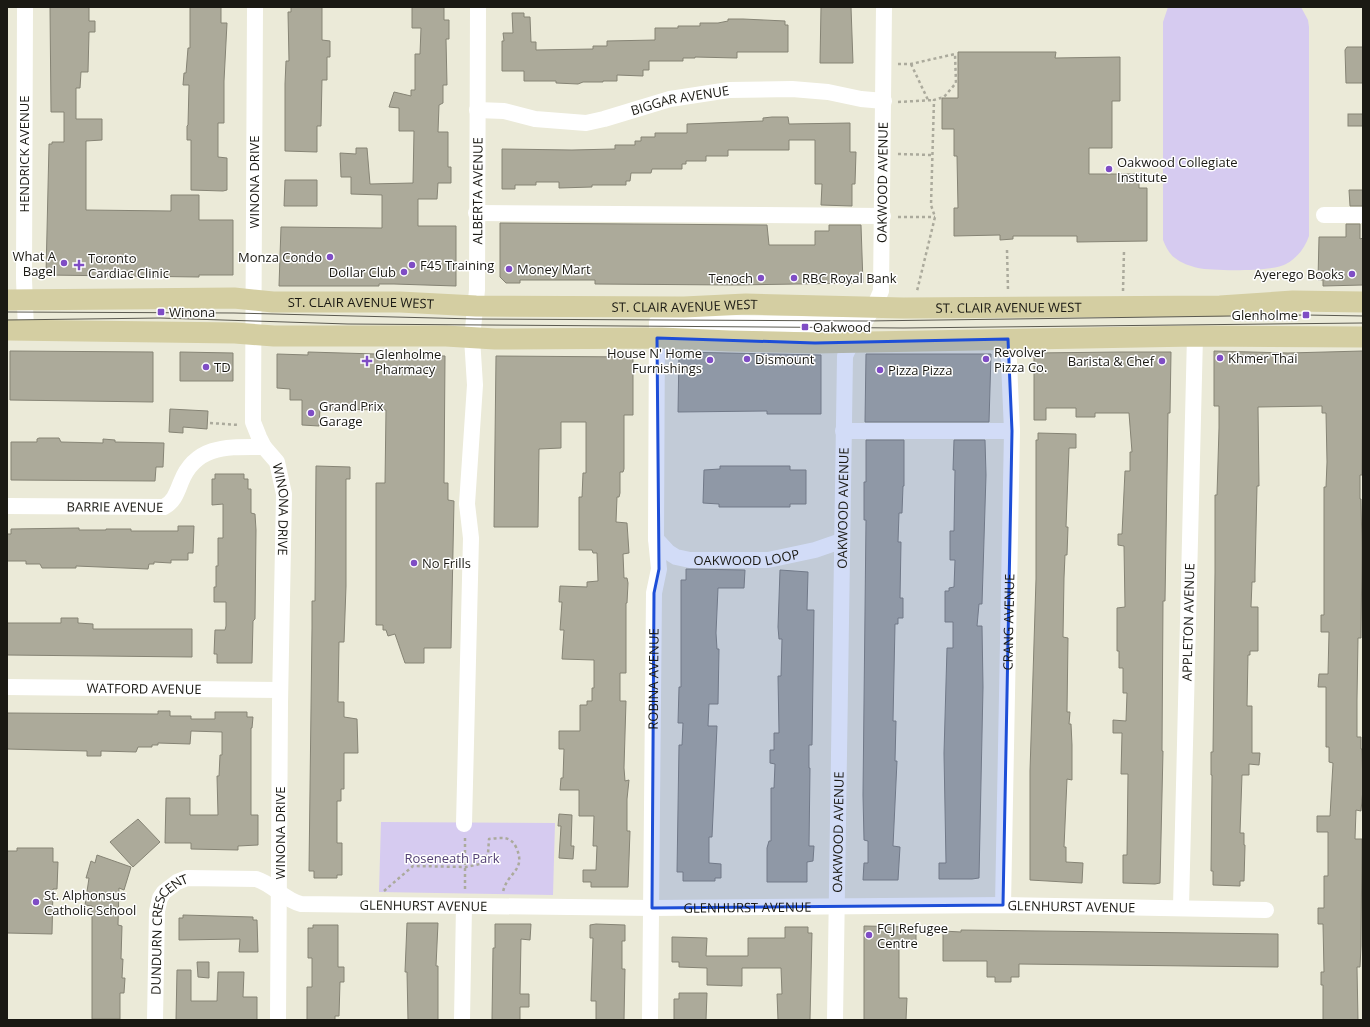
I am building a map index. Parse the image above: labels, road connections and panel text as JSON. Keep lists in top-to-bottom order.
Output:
{
  "streets": {
    "main road": ["ST. CLAIR AVENUE WEST"],
    "street": [
      "BIGGAR AVENUE",
      "HENDRICK AVENUE",
      "WINONA DRIVE",
      "OAKWOOD AVENUE",
      "ALBERTA AVENUE",
      "BARRIE AVENUE",
      "OAKWOOD LOOP",
      "CRANG AVENUE",
      "APPLETON AVENUE",
      "ROBINA AVENUE",
      "WATFORD AVENUE",
      "GLENHURST AVENUE",
      "DUNDURN CRESCENT"
    ]
  },
  "crossings": [
    ["BIGGAR AVENUE", "OAKWOOD AVENUE"],
    ["BIGGAR AVENUE", "ALBERTA AVENUE"],
    ["HENDRICK AVENUE", "ST. CLAIR AVENUE WEST"],
    ["WINONA DRIVE", "ST. CLAIR AVENUE WEST"],
    ["WINONA DRIVE", "BARRIE AVENUE"],
    ["WINONA DRIVE", "WATFORD AVENUE"],
    ["WINONA DRIVE", "GLENHURST AVENUE"],
    ["WINONA DRIVE", "DUNDURN CRESCENT"],
    ["OAKWOOD AVENUE", "ST. CLAIR AVENUE WEST"],
    ["OAKWOOD AVENUE", "OAKWOOD LOOP"],
    ["OAKWOOD AVENUE", "ROBINA AVENUE"],
    ["OAKWOOD AVENUE", "GLENHURST AVENUE"],
    ["ALBERTA AVENUE", "ST. CLAIR AVENUE WEST"],
    ["OAKWOOD LOOP", "ROBINA AVENUE"],
    ["CRANG AVENUE", "GLENHURST AVENUE"],
    ["APPLETON AVENUE", "GLENHURST AVENUE"],
    ["ROBINA AVENUE", "GLENHURST AVENUE"],
    ["GLENHURST AVENUE", "DUNDURN CRESCENT"]
  ],
  "parks": ["Roseneath Park"],
  "places": {
    "other": [
      "Oakwood Collegiate Institute",
      "Monza Condo",
      "What A Bagel",
      "F45 Training",
      "Money Mart",
      "Dollar Club",
      "Ayerego Books",
      "Tenoch",
      "RBC Royal Bank",
      "Khmer Thai",
      "Dismount",
      "Revolver Pizza Co.",
      "House N' Home Furnishings",
      "Barista & Chef",
      "TD",
      "Pizza Pizza",
      "Grand Prix Garage",
      "No Frills",
      "St. Alphonsus Catholic School",
      "FCJ Refugee Centre"
    ],
    "health": ["Toronto Cardiac Clinic", "Glenholme Pharmacy"],
    "transit": ["Winona", "Glenholme", "Oakwood"]
  }
}
